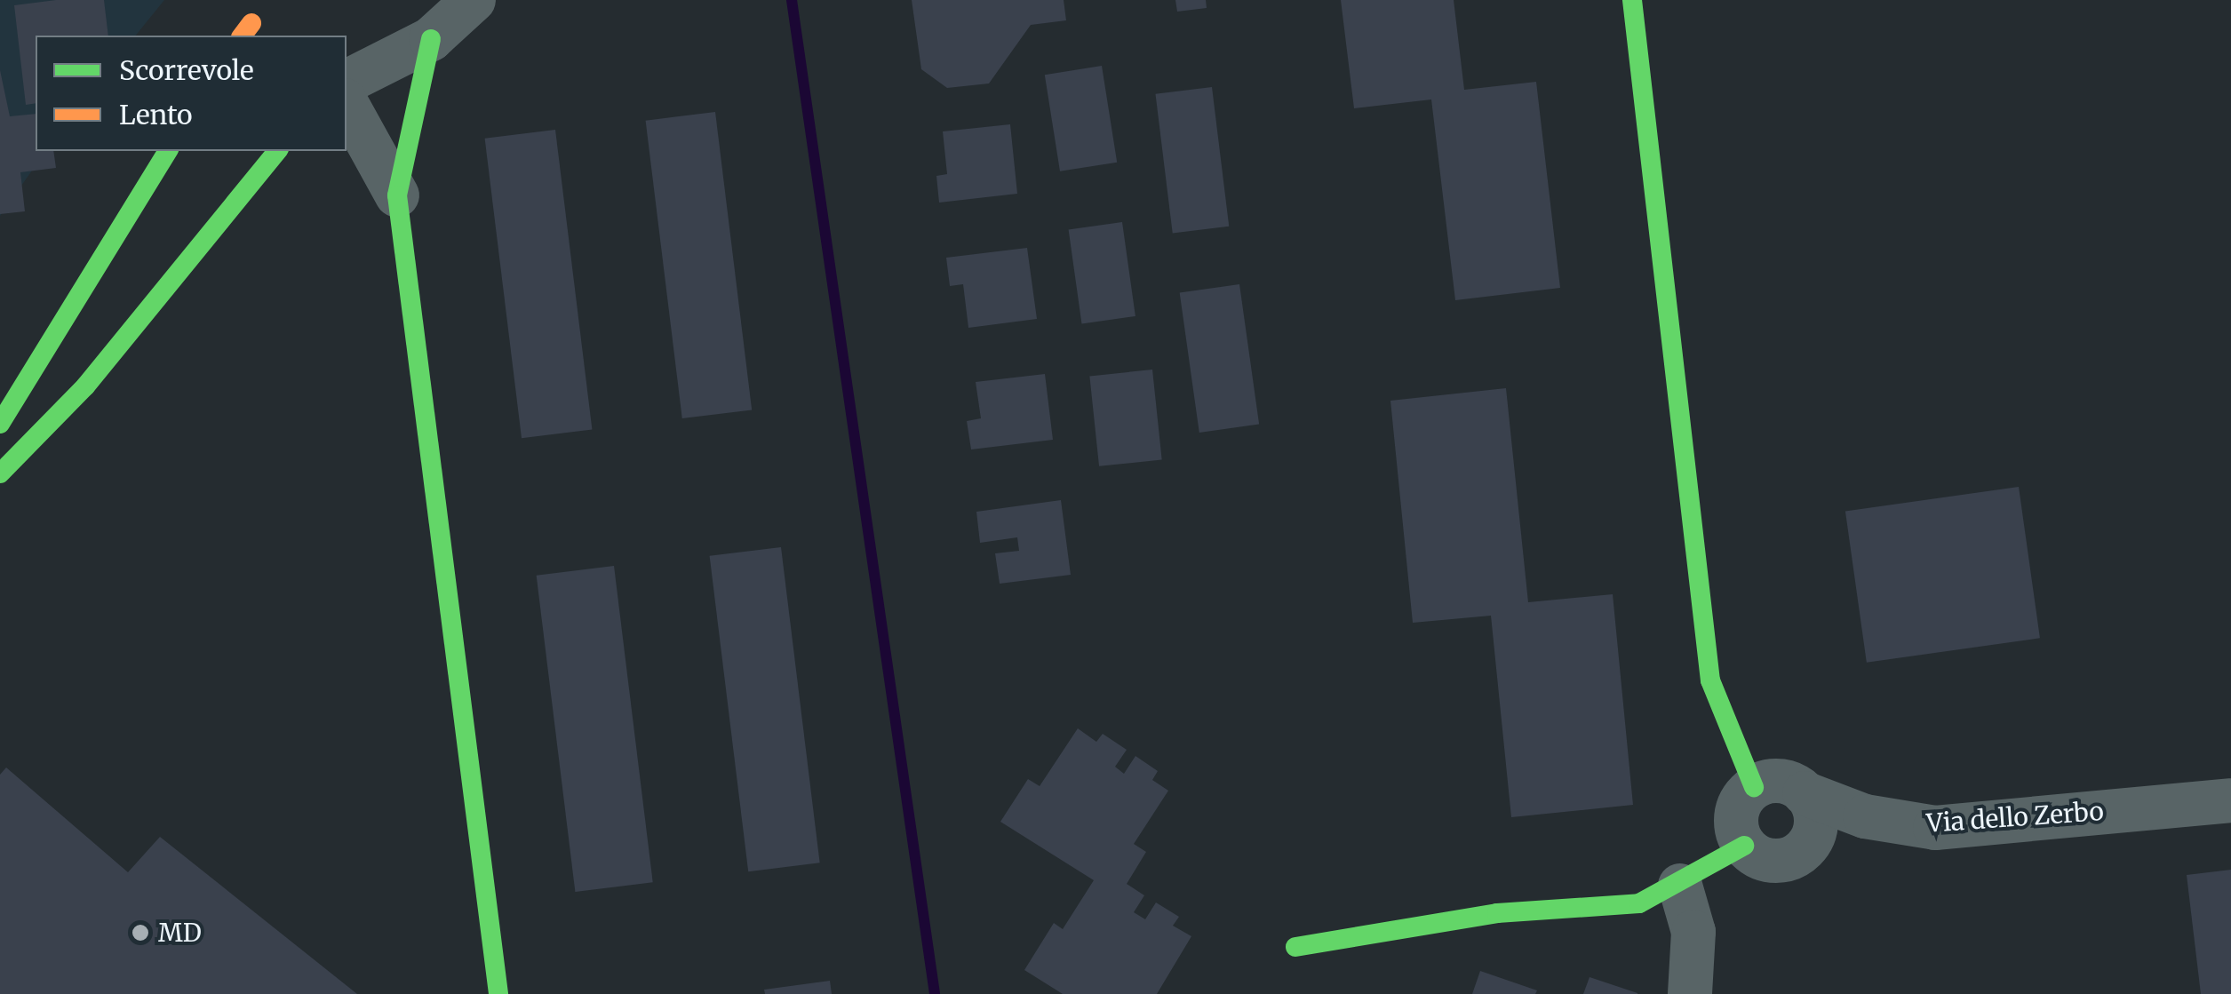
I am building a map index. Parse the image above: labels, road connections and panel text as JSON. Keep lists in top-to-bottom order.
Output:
{
  "streets": {
    "street": ["Via dello Zerbo"]
  },
  "places": ["MD"],
  "legend": ["Scorrevole", "Lento"]
}
